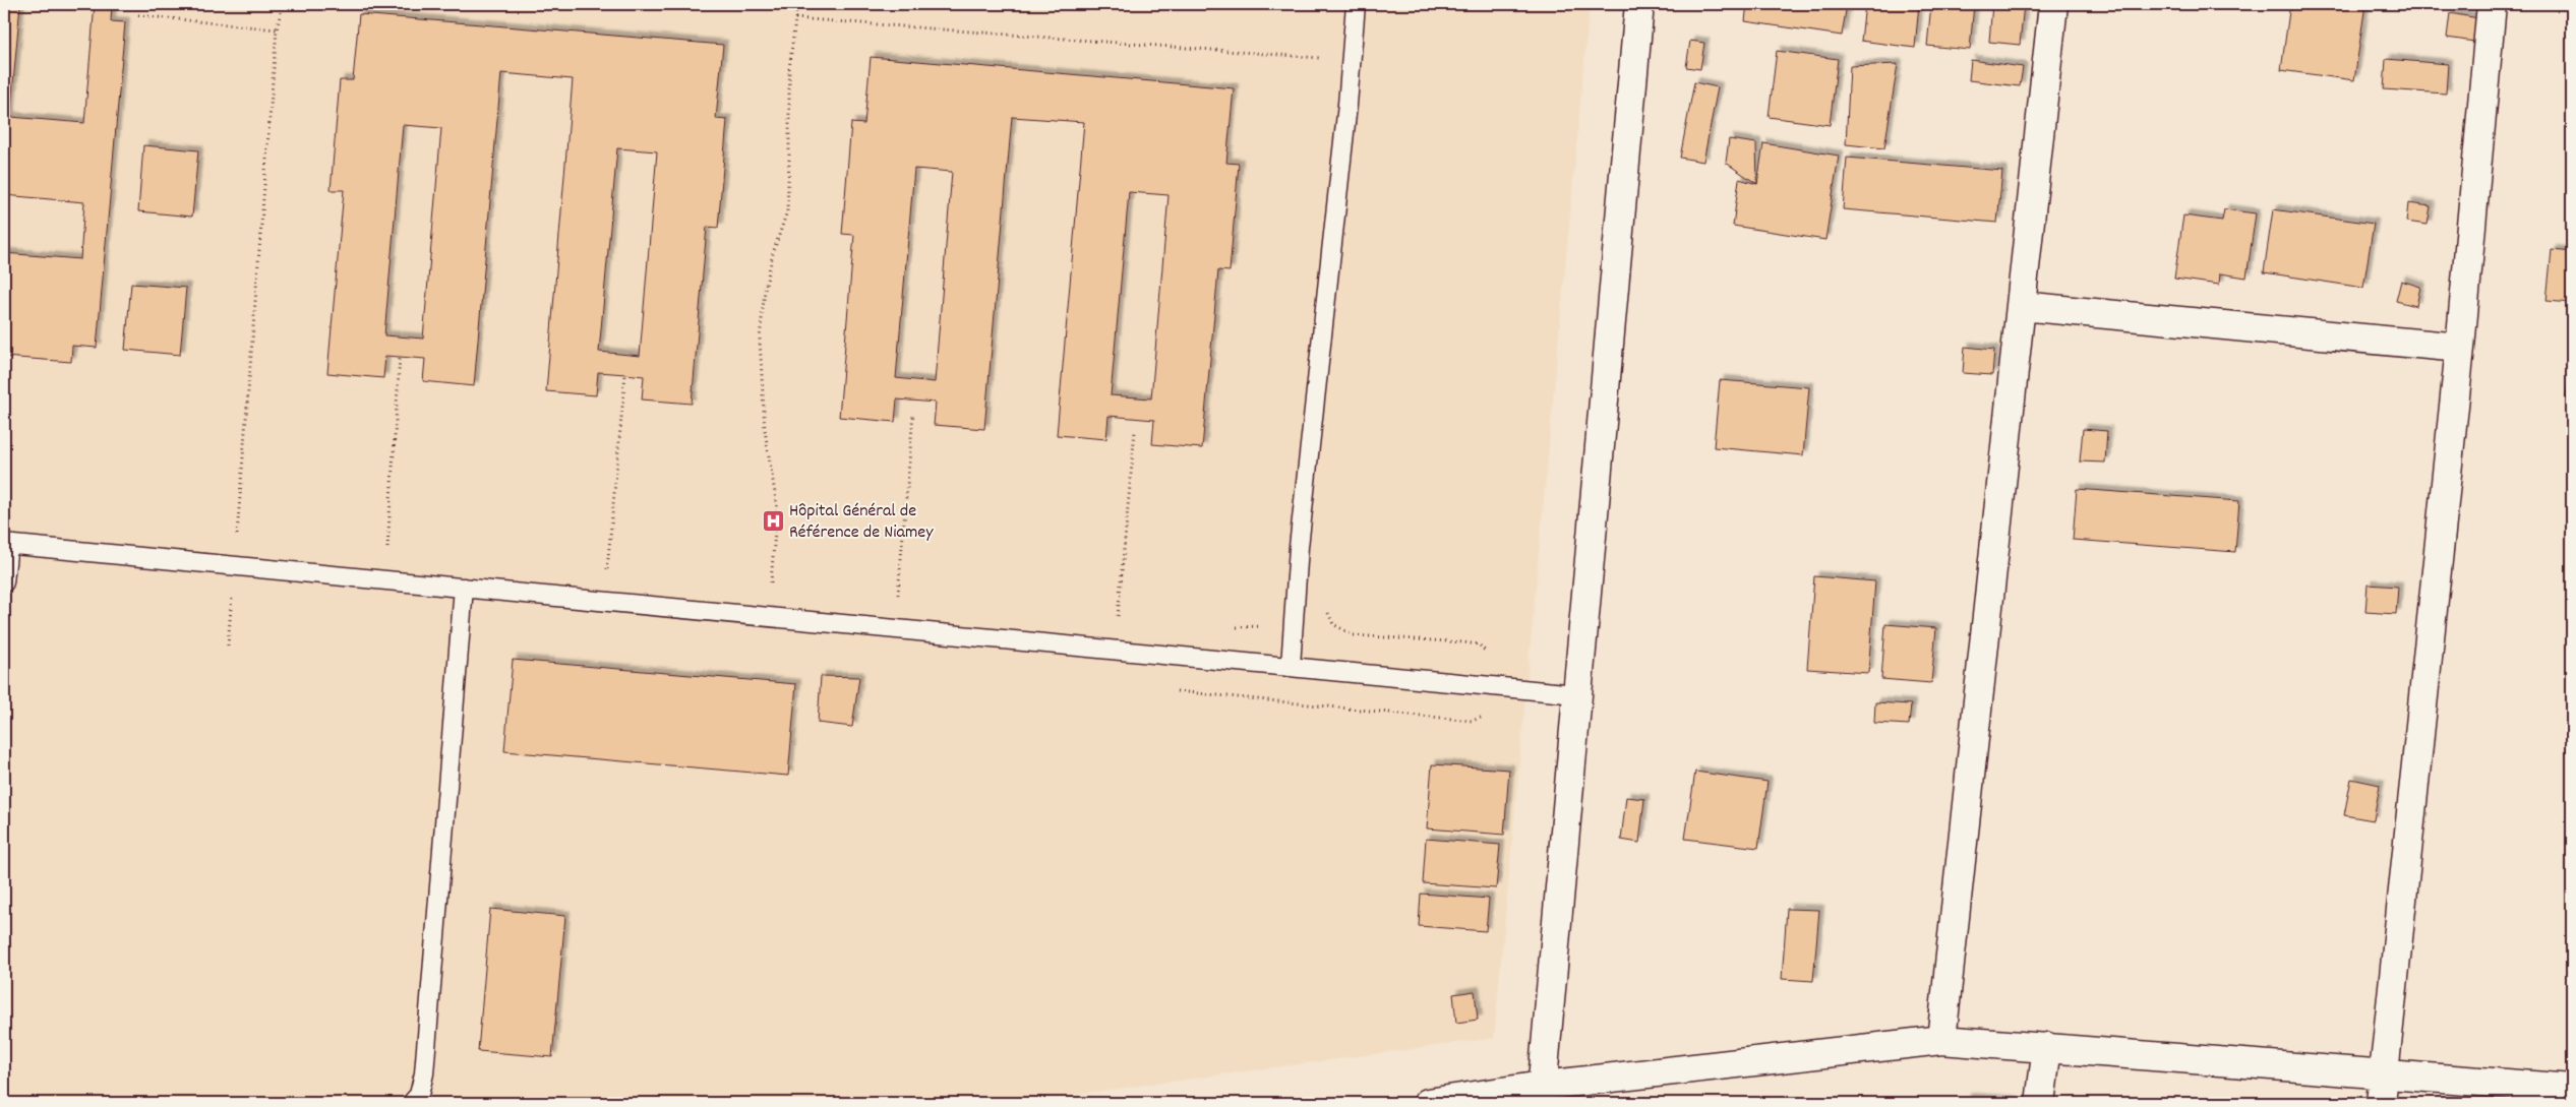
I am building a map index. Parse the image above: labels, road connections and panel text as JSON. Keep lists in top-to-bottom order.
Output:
{
  "places": {
    "hospital": ["Hôpital Général de Référence de Niamey"]
  }
}
